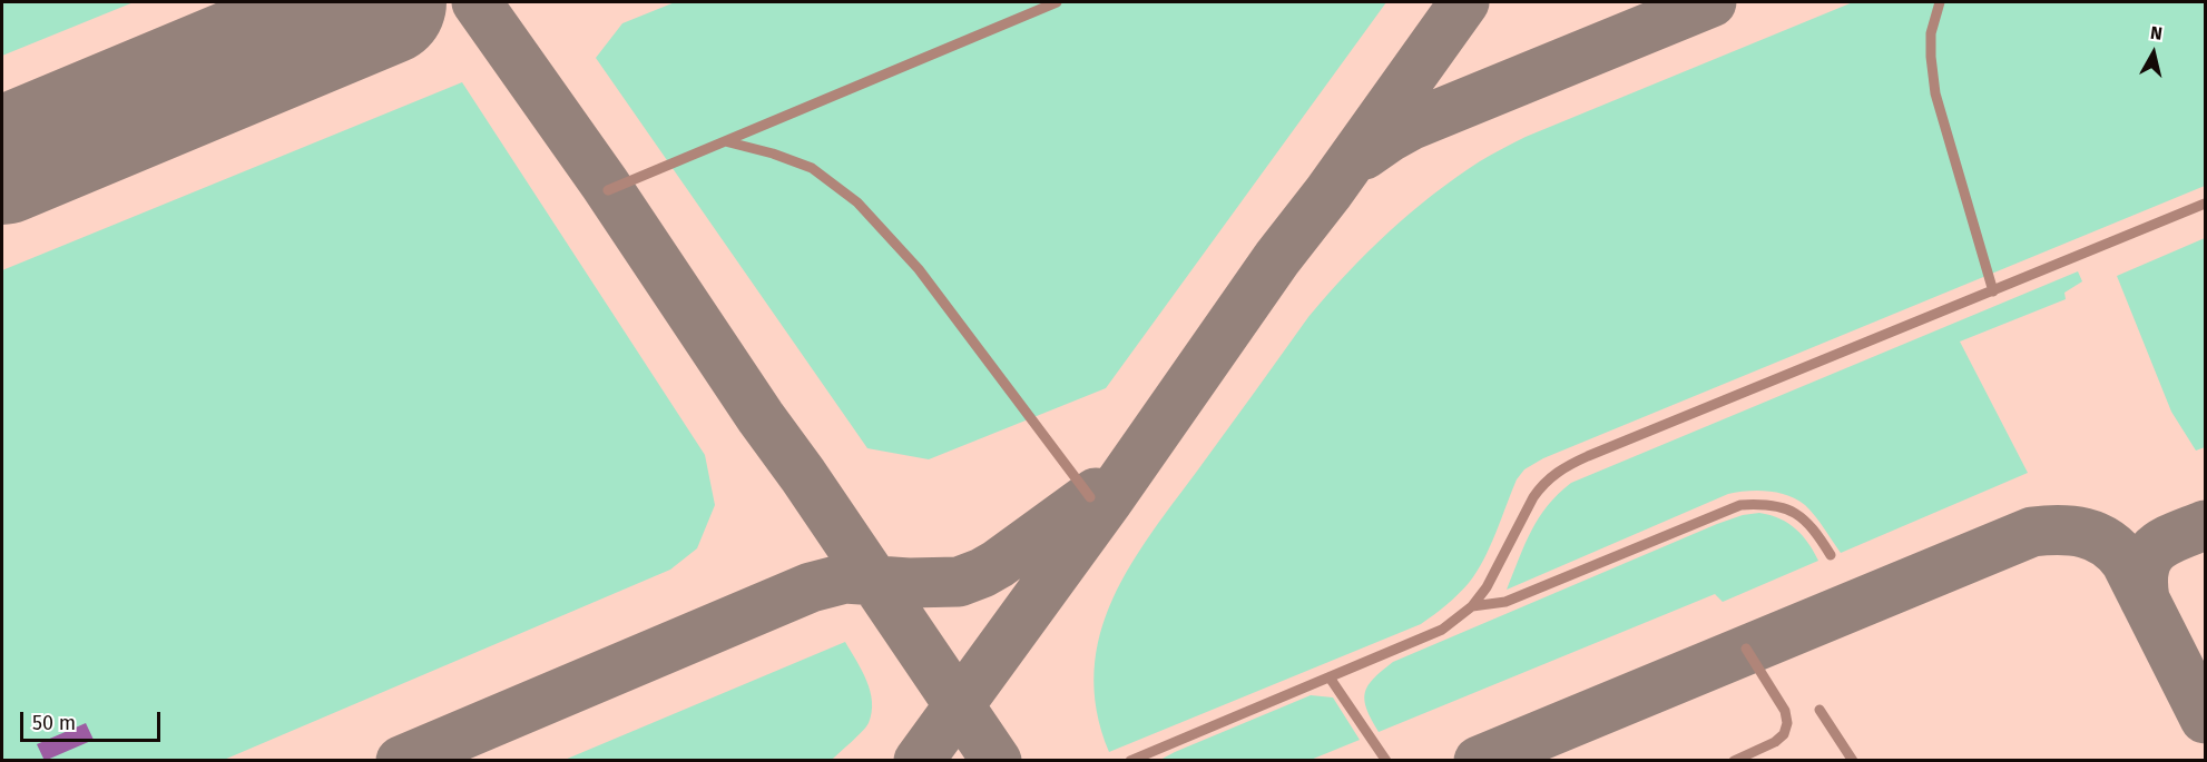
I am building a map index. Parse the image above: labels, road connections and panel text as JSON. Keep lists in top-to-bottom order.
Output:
{
  "scale_bar": "50 m",
  "north": "top"
}
